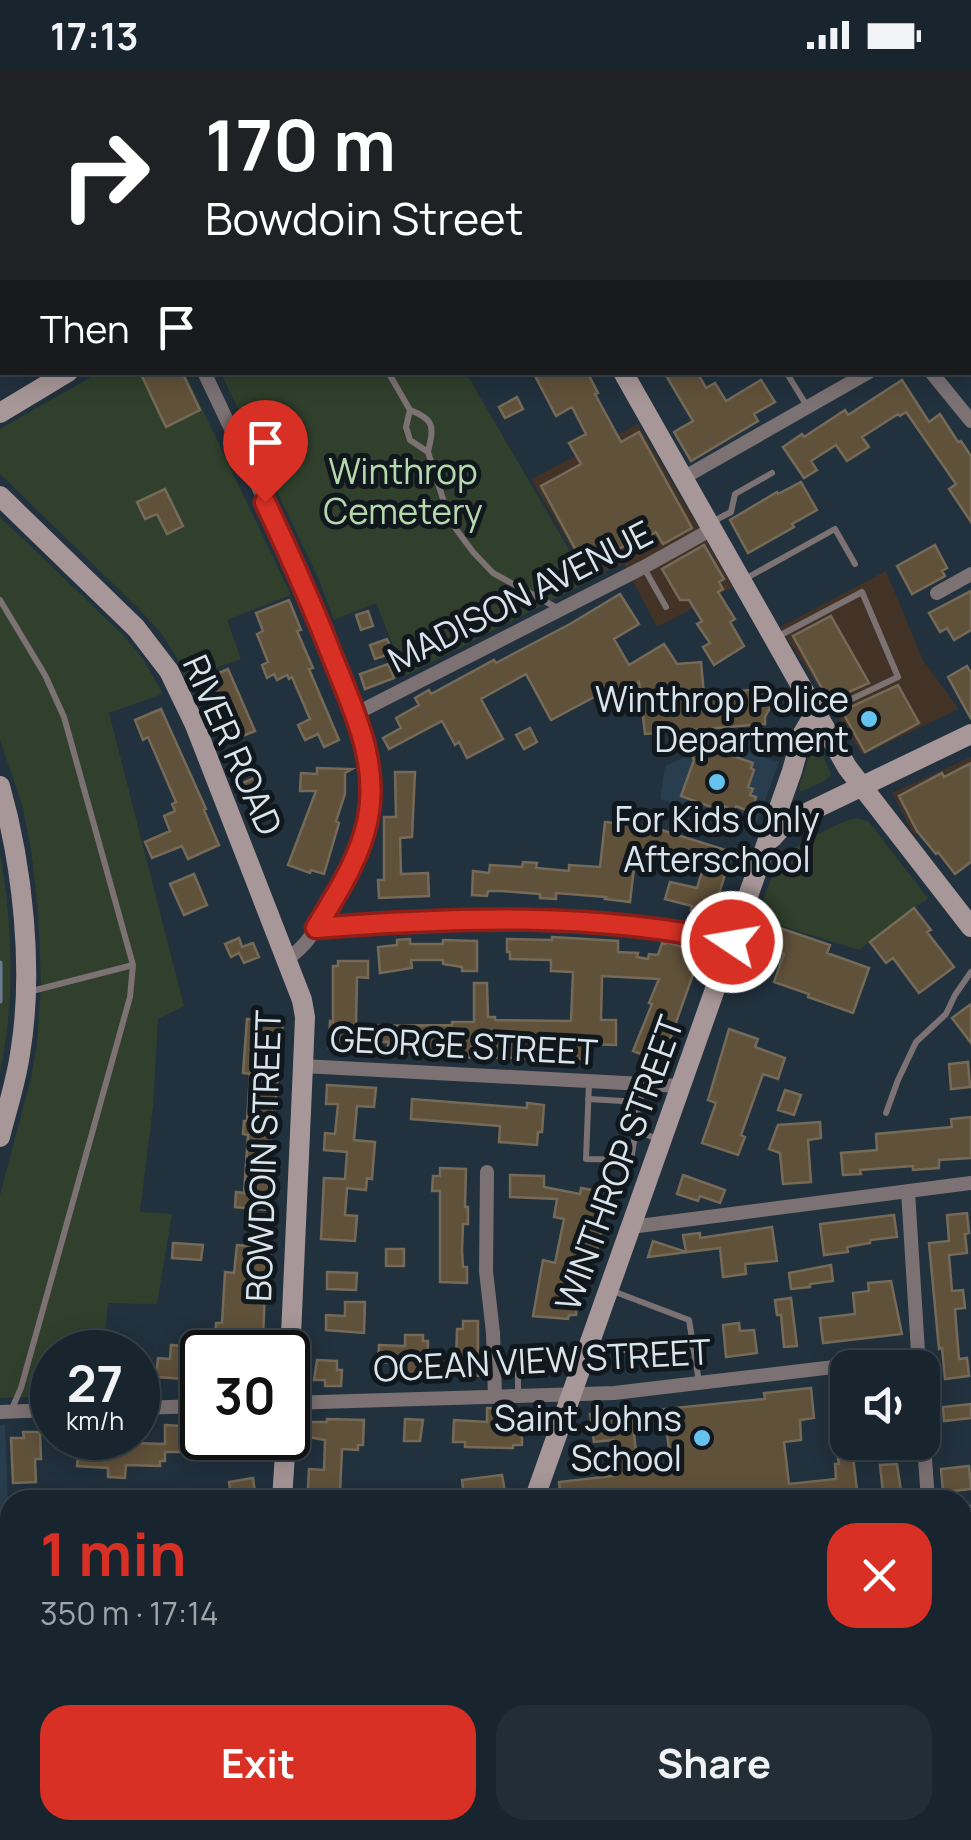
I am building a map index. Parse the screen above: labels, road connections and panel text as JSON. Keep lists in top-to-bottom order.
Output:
{
  "streets": {
    "street": [
      "MADISON AVENUE",
      "RIVER ROAD",
      "GEORGE STREET",
      "BOWDOIN STREET",
      "WINTHROP STREET",
      "OCEAN VIEW STREET"
    ]
  },
  "crossings": [
    ["MADISON AVENUE", "BOWDOIN STREET"],
    ["RIVER ROAD", "BOWDOIN STREET"],
    ["GEORGE STREET", "BOWDOIN STREET"],
    ["GEORGE STREET", "WINTHROP STREET"],
    ["WINTHROP STREET", "OCEAN VIEW STREET"]
  ],
  "parks": ["Winthrop Cemetery"],
  "places": ["Winthrop Police Department", "For Kids Only Afterschool", "Saint Johns School"],
  "page": {
    "status": "17:13",
    "turn": ["170 m", "Bowdoin Street"],
    "then": "Then",
    "speed": "27 km/h",
    "limit": "30",
    "heading": ["1 min", "350 m · 17:14"],
    "buttons": ["Exit", "Share"]
  }
}
